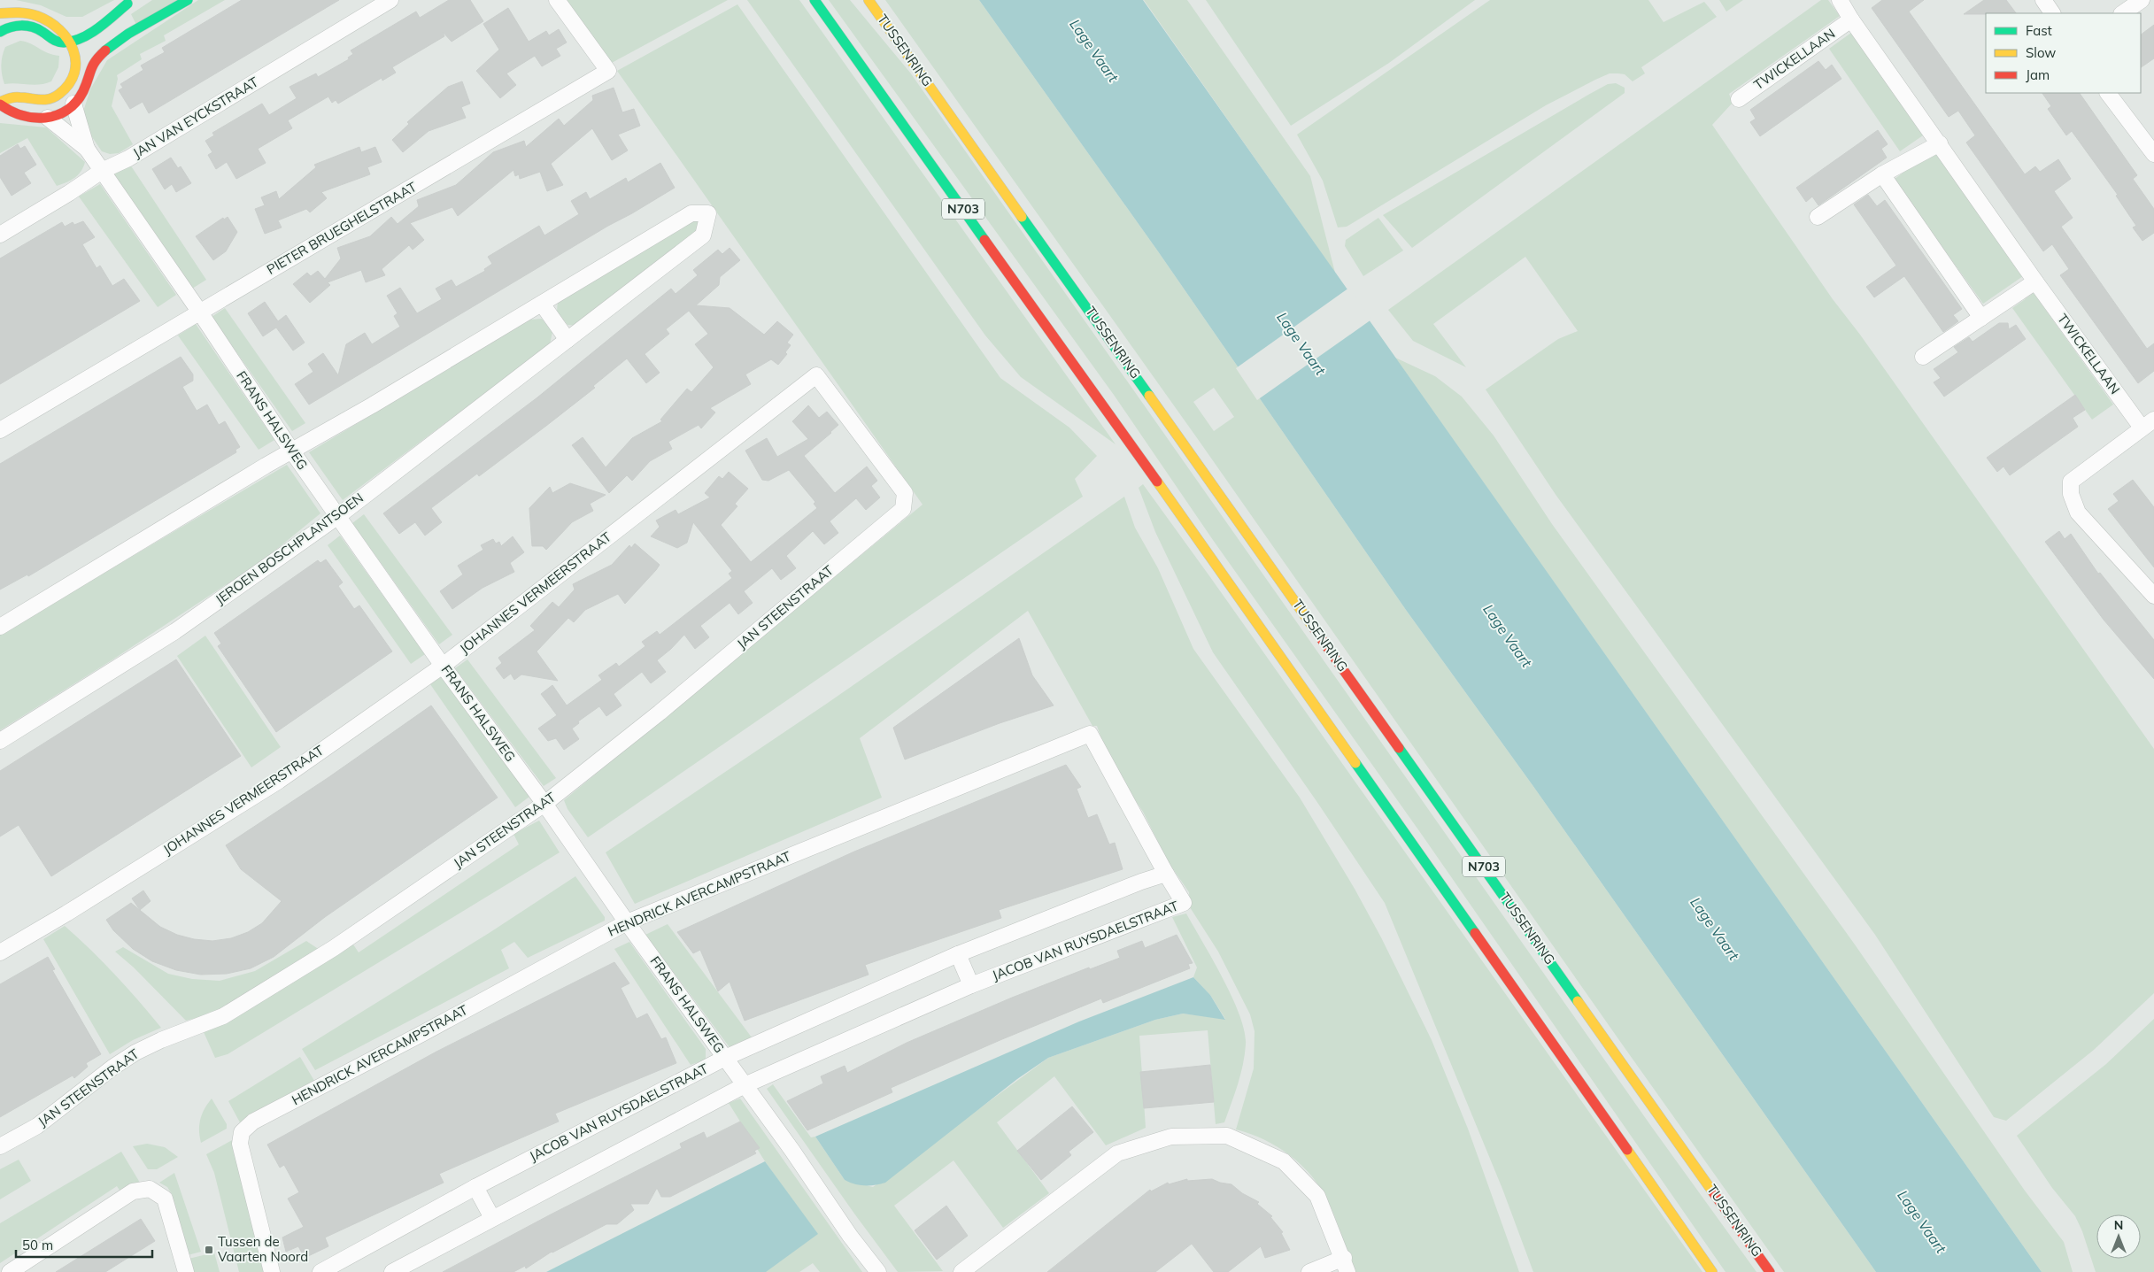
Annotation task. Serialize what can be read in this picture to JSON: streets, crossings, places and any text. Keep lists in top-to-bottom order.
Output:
{
  "streets": {
    "main road": ["TUSSENRING", "N703"],
    "street": [
      "TWICKELLAAN",
      "JAN VAN EYCKSTRAAT",
      "PIETER BRUEGHELSTRAAT",
      "FRANS HALSWEG",
      "JEROEN BOSCHPLANTSOEN",
      "JOHANNES VERMEERSTRAAT",
      "JAN STEENSTRAAT",
      "HENDRICK AVERCAMPSTRAAT",
      "JACOB VAN RUYSDAELSTRAAT"
    ]
  },
  "crossings": [
    ["JAN VAN EYCKSTRAAT", "FRANS HALSWEG"],
    ["PIETER BRUEGHELSTRAAT", "FRANS HALSWEG"],
    ["FRANS HALSWEG", "JEROEN BOSCHPLANTSOEN"],
    ["FRANS HALSWEG", "JOHANNES VERMEERSTRAAT"],
    ["FRANS HALSWEG", "JAN STEENSTRAAT"],
    ["FRANS HALSWEG", "HENDRICK AVERCAMPSTRAAT"],
    ["FRANS HALSWEG", "JACOB VAN RUYSDAELSTRAAT"],
    ["JOHANNES VERMEERSTRAAT", "JAN STEENSTRAAT"],
    ["HENDRICK AVERCAMPSTRAAT", "JACOB VAN RUYSDAELSTRAAT"]
  ],
  "water": ["Lage Vaart"],
  "places": {
    "transit": ["Tussen de Vaarten Noord"]
  },
  "legend": ["Fast", "Slow", "Jam"],
  "scale_bar": "50 m",
  "north": "top"
}
